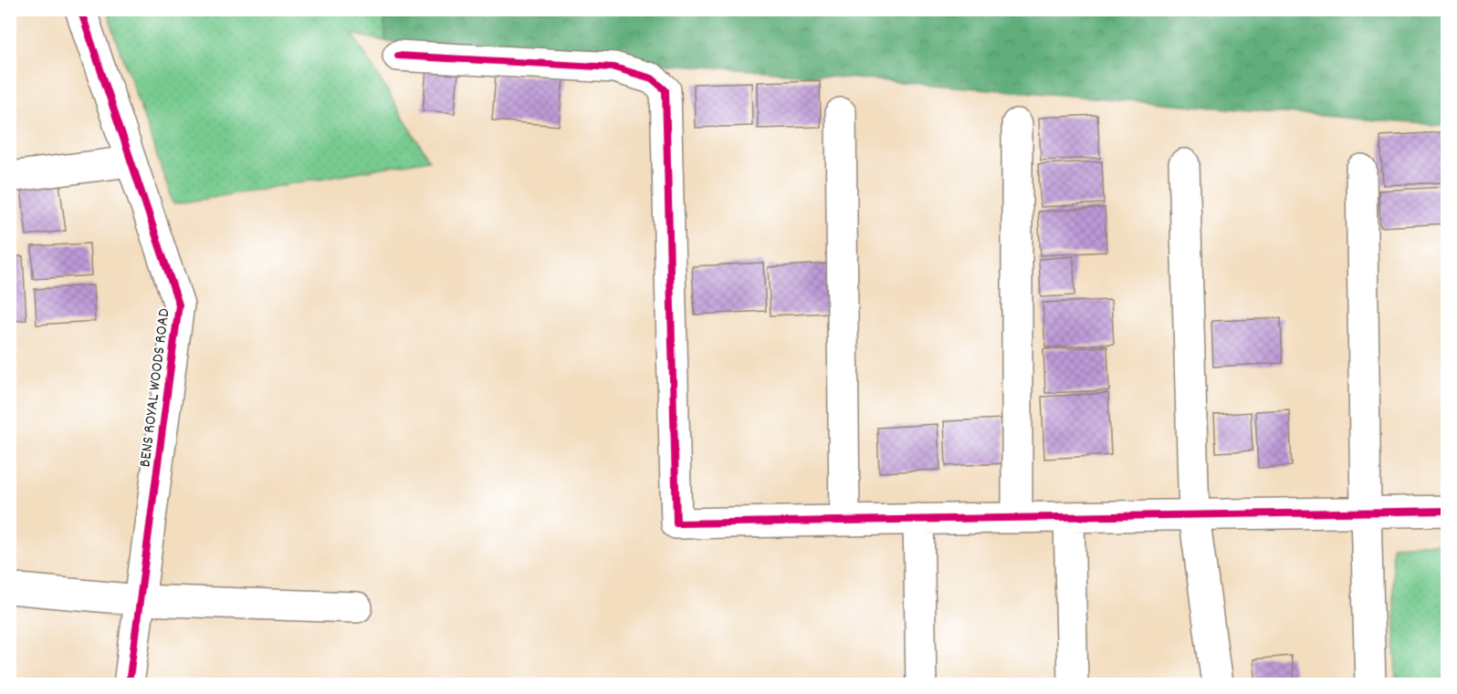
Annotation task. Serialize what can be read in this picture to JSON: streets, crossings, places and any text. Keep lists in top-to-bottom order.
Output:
{
  "streets": {
    "street": ["BENS ROYAL WOODS ROAD"]
  }
}
